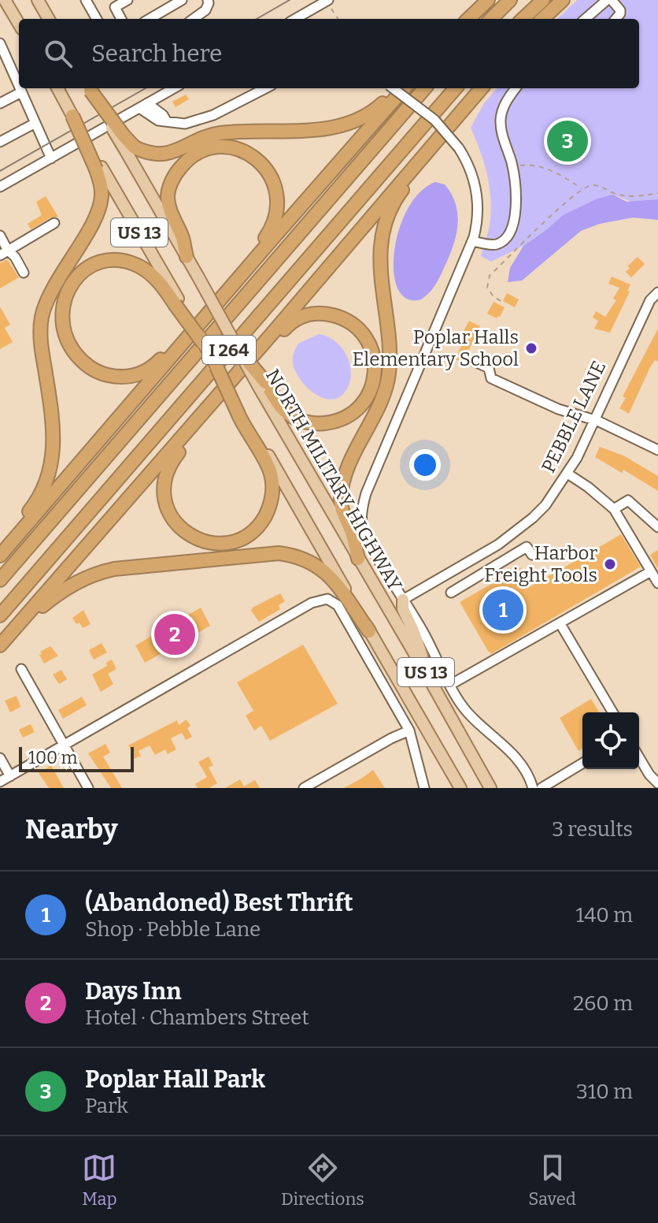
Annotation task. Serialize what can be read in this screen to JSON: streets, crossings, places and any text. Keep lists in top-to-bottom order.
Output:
{
  "streets": {
    "highway": ["I 264"],
    "main road": ["US 13", "NORTH MILITARY HIGHWAY"],
    "street": ["PEBBLE LANE"]
  },
  "places": ["Poplar Halls Elementary School", "Harbor Freight Tools"],
  "scale_bar": "100 m",
  "page": {
    "search": "Search here",
    "pins": ["3", "1", "2"],
    "scale": "100 m",
    "heading": ["Nearby", "3 results"],
    "list": [
      {
        "mark": "1",
        "name": "(Abandoned) Best Thrift",
        "note": "Shop · Pebble Lane",
        "value": "140 m"
      },
      {
        "mark": "2",
        "name": "Days Inn",
        "note": "Hotel · Chambers Street",
        "value": "260 m"
      },
      {
        "mark": "3",
        "name": "Poplar Hall Park",
        "note": "Park",
        "value": "310 m"
      }
    ],
    "nav": ["Map", "Directions", "Saved"]
  }
}
